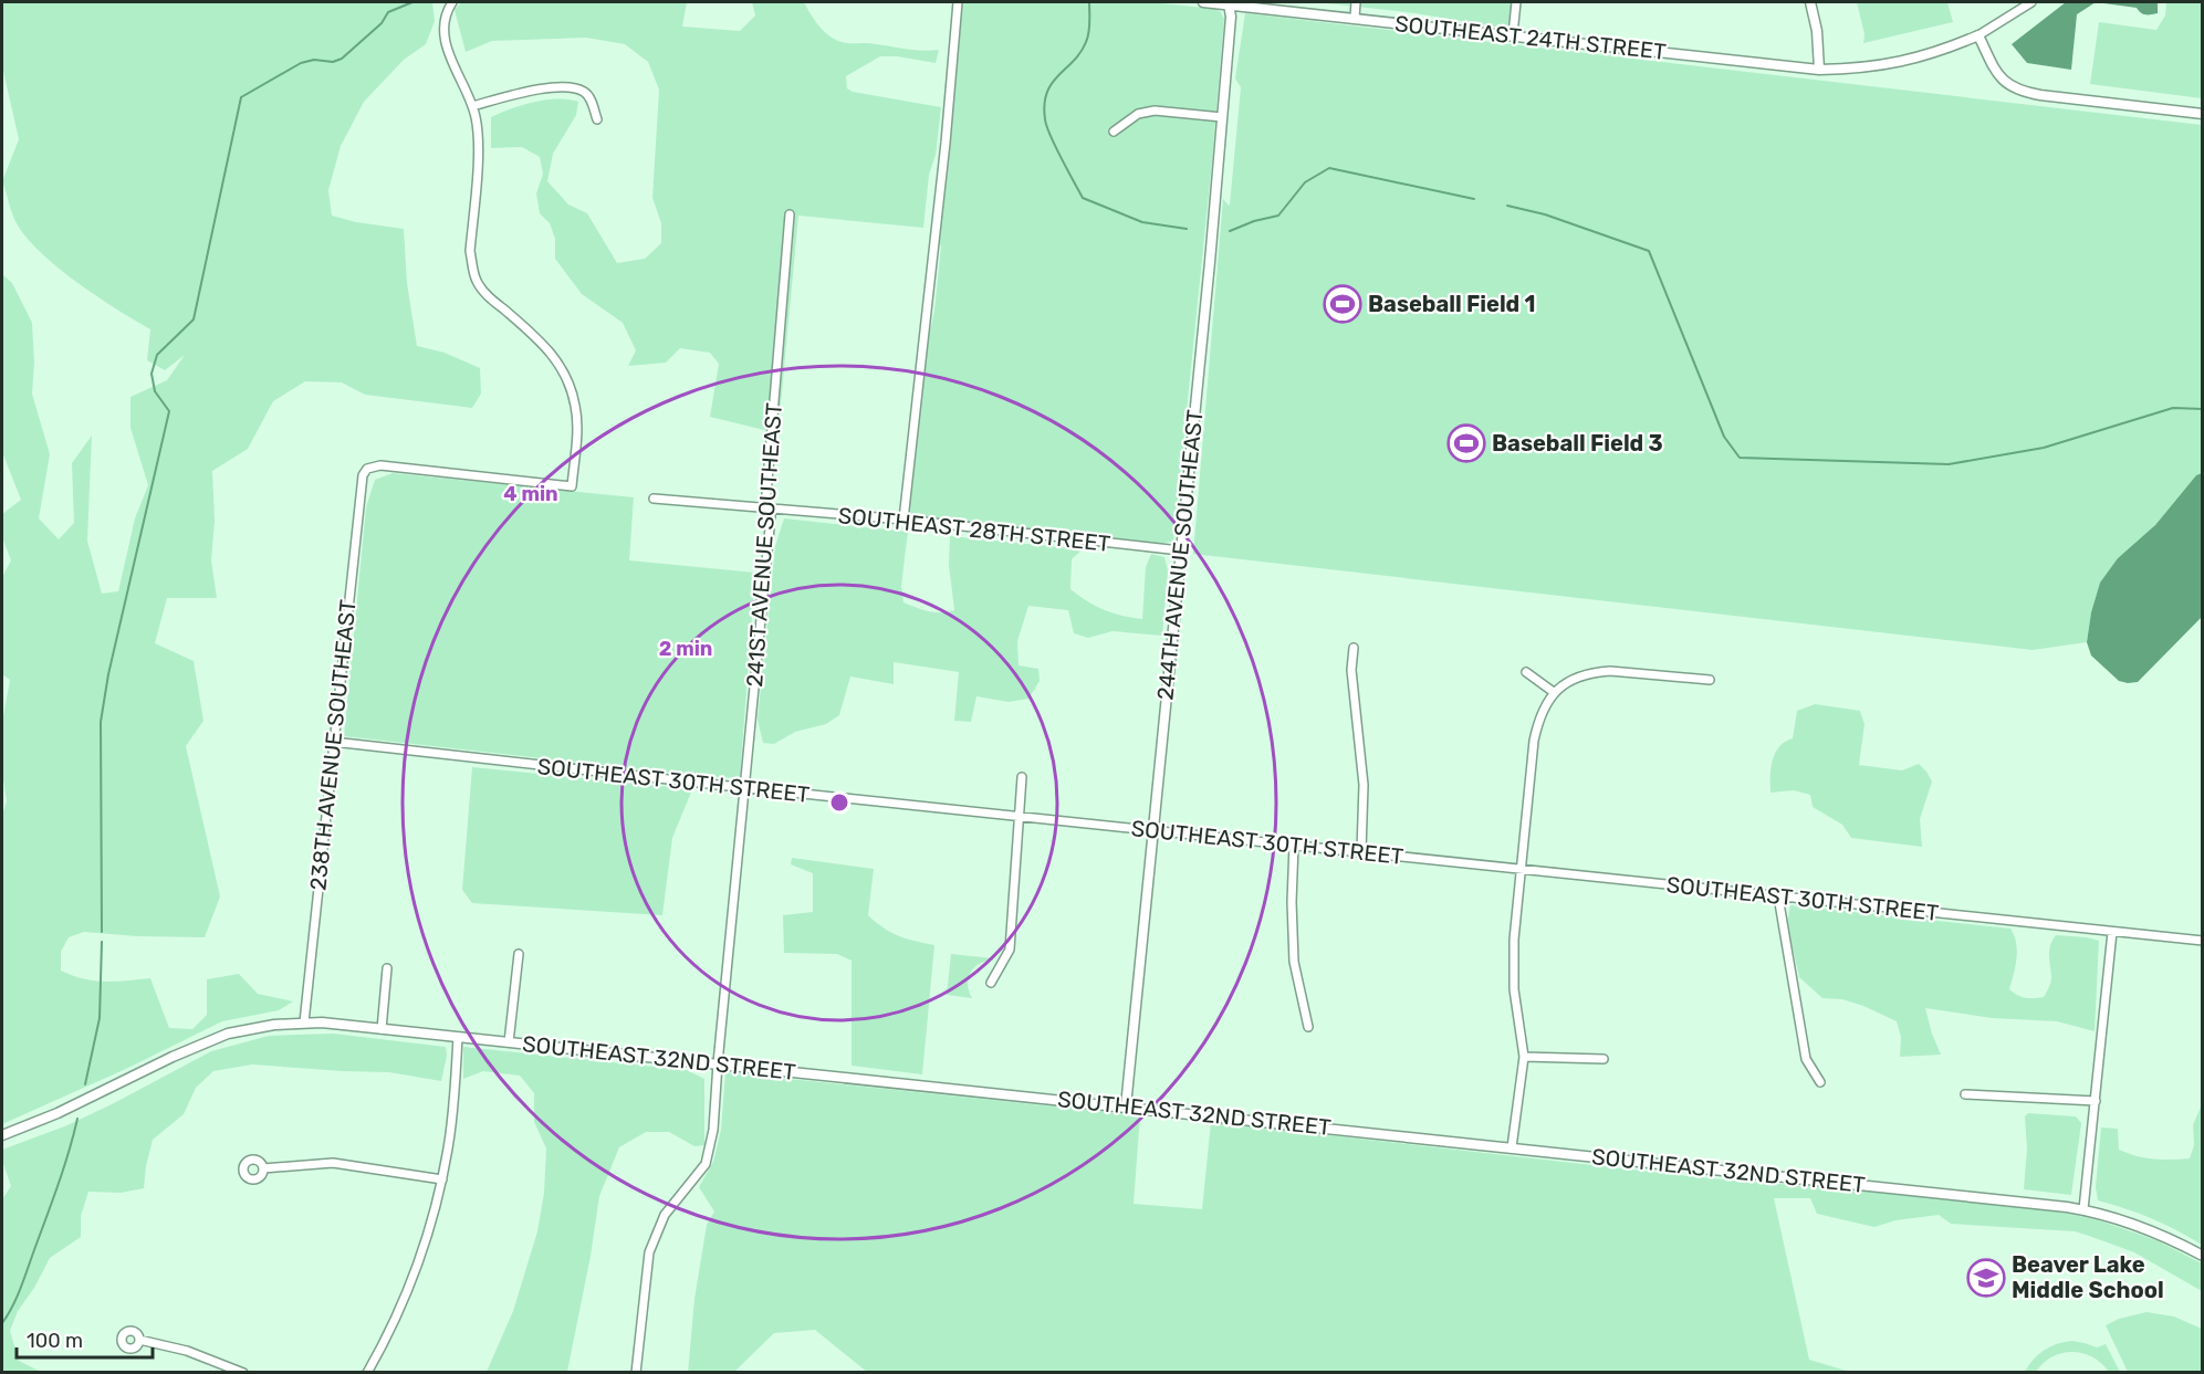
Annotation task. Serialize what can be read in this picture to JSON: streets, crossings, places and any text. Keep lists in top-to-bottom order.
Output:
{
  "streets": {
    "street": [
      "SOUTHEAST 24TH STREET",
      "SOUTHEAST 28TH STREET",
      "241ST AVENUE SOUTHEAST",
      "244TH AVENUE SOUTHEAST",
      "238TH AVENUE SOUTHEAST",
      "SOUTHEAST 30TH STREET",
      "SOUTHEAST 32ND STREET"
    ]
  },
  "crossings": [
    ["SOUTHEAST 24TH STREET", "244TH AVENUE SOUTHEAST"],
    ["SOUTHEAST 28TH STREET", "241ST AVENUE SOUTHEAST"],
    ["SOUTHEAST 28TH STREET", "244TH AVENUE SOUTHEAST"],
    ["241ST AVENUE SOUTHEAST", "SOUTHEAST 30TH STREET"],
    ["241ST AVENUE SOUTHEAST", "SOUTHEAST 32ND STREET"],
    ["244TH AVENUE SOUTHEAST", "SOUTHEAST 30TH STREET"],
    ["244TH AVENUE SOUTHEAST", "SOUTHEAST 32ND STREET"],
    ["238TH AVENUE SOUTHEAST", "SOUTHEAST 30TH STREET"],
    ["238TH AVENUE SOUTHEAST", "SOUTHEAST 32ND STREET"]
  ],
  "places": {
    "sports": ["Baseball Field 1", "Baseball Field 3"],
    "school or university": ["Beaver Lake Middle School"]
  },
  "scale_bar": "100 m",
  "rings": ["4 min", "2 min"]
}
